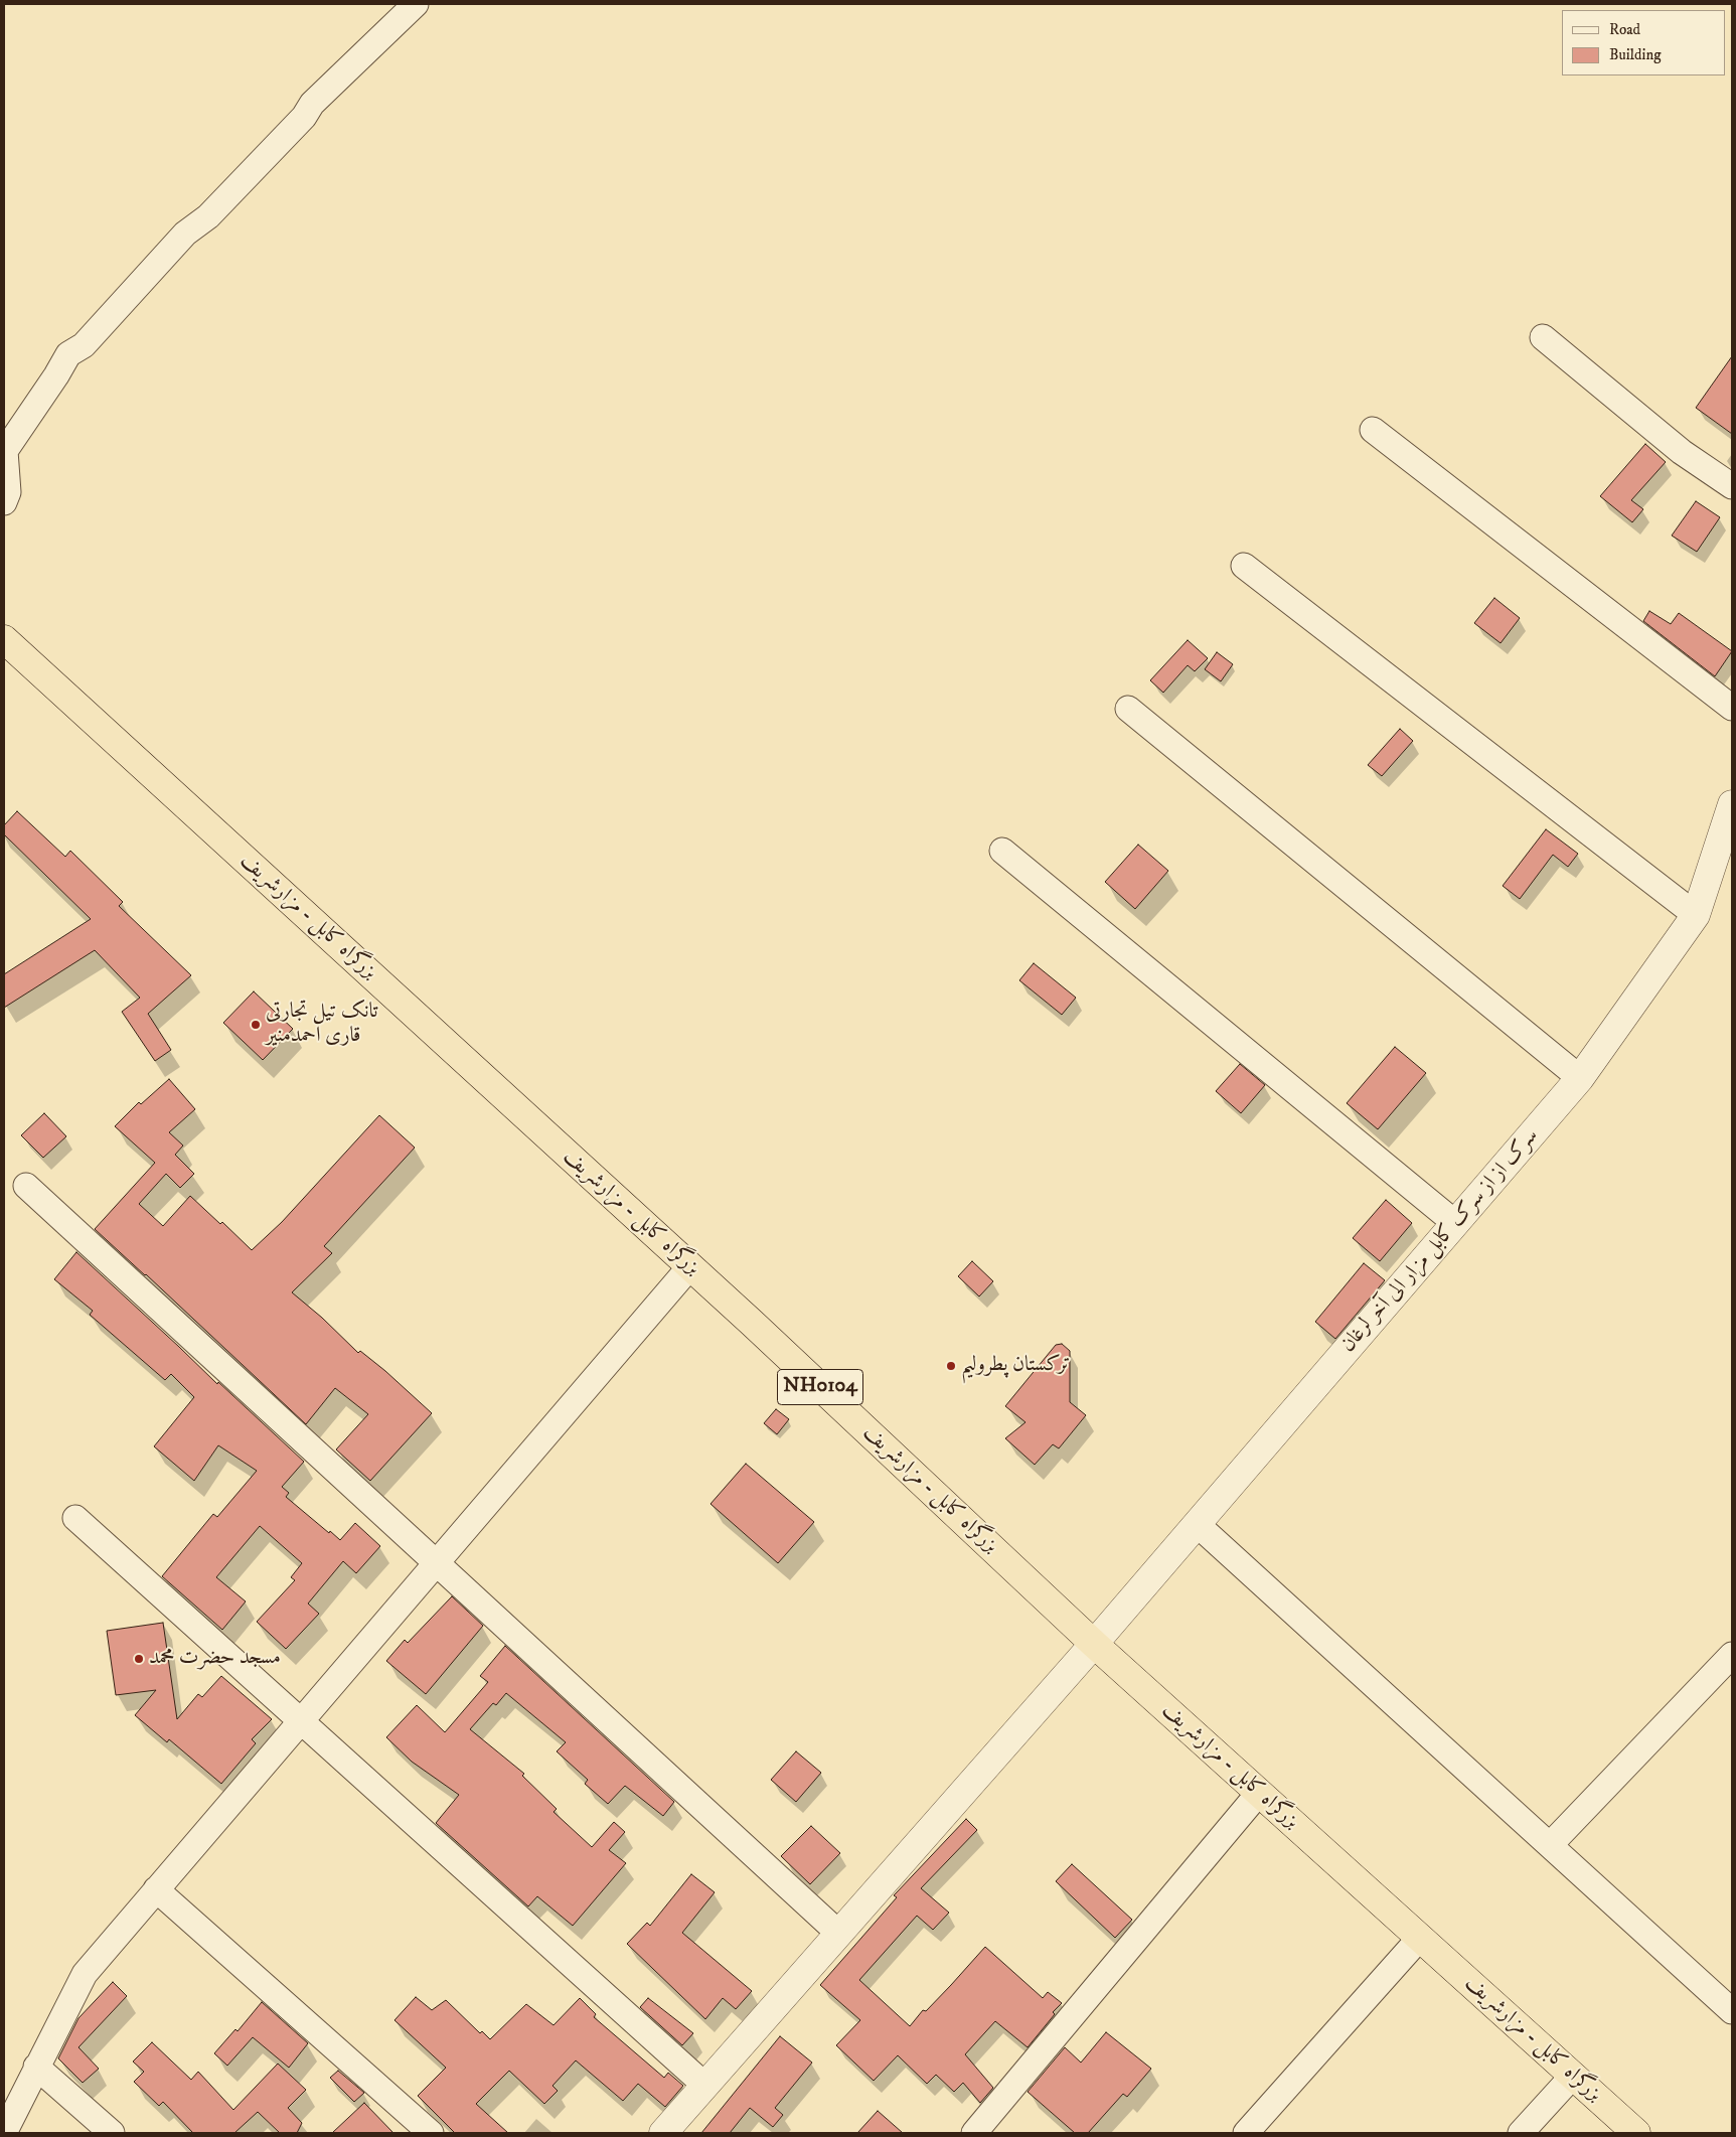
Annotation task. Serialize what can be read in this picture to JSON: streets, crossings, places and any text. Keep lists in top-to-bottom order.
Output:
{
  "streets": {
    "highway": ["بزرگراه کابل - مزارشریف", "NH0104"],
    "street": ["سرک از از سرک کابل مزار الی آخر لرغان"]
  },
  "crossings": [
    ["بزرگراه کابل - مزارشریف", "سرک از از سرک کابل مزار الی آخر لرغان"]
  ],
  "places": ["تانک تیل تجارتی قاری احمدمنیر", "ترکستان پطرولیم", "مسجد حضرت محمد"],
  "legend": ["Road", "Building"]
}
